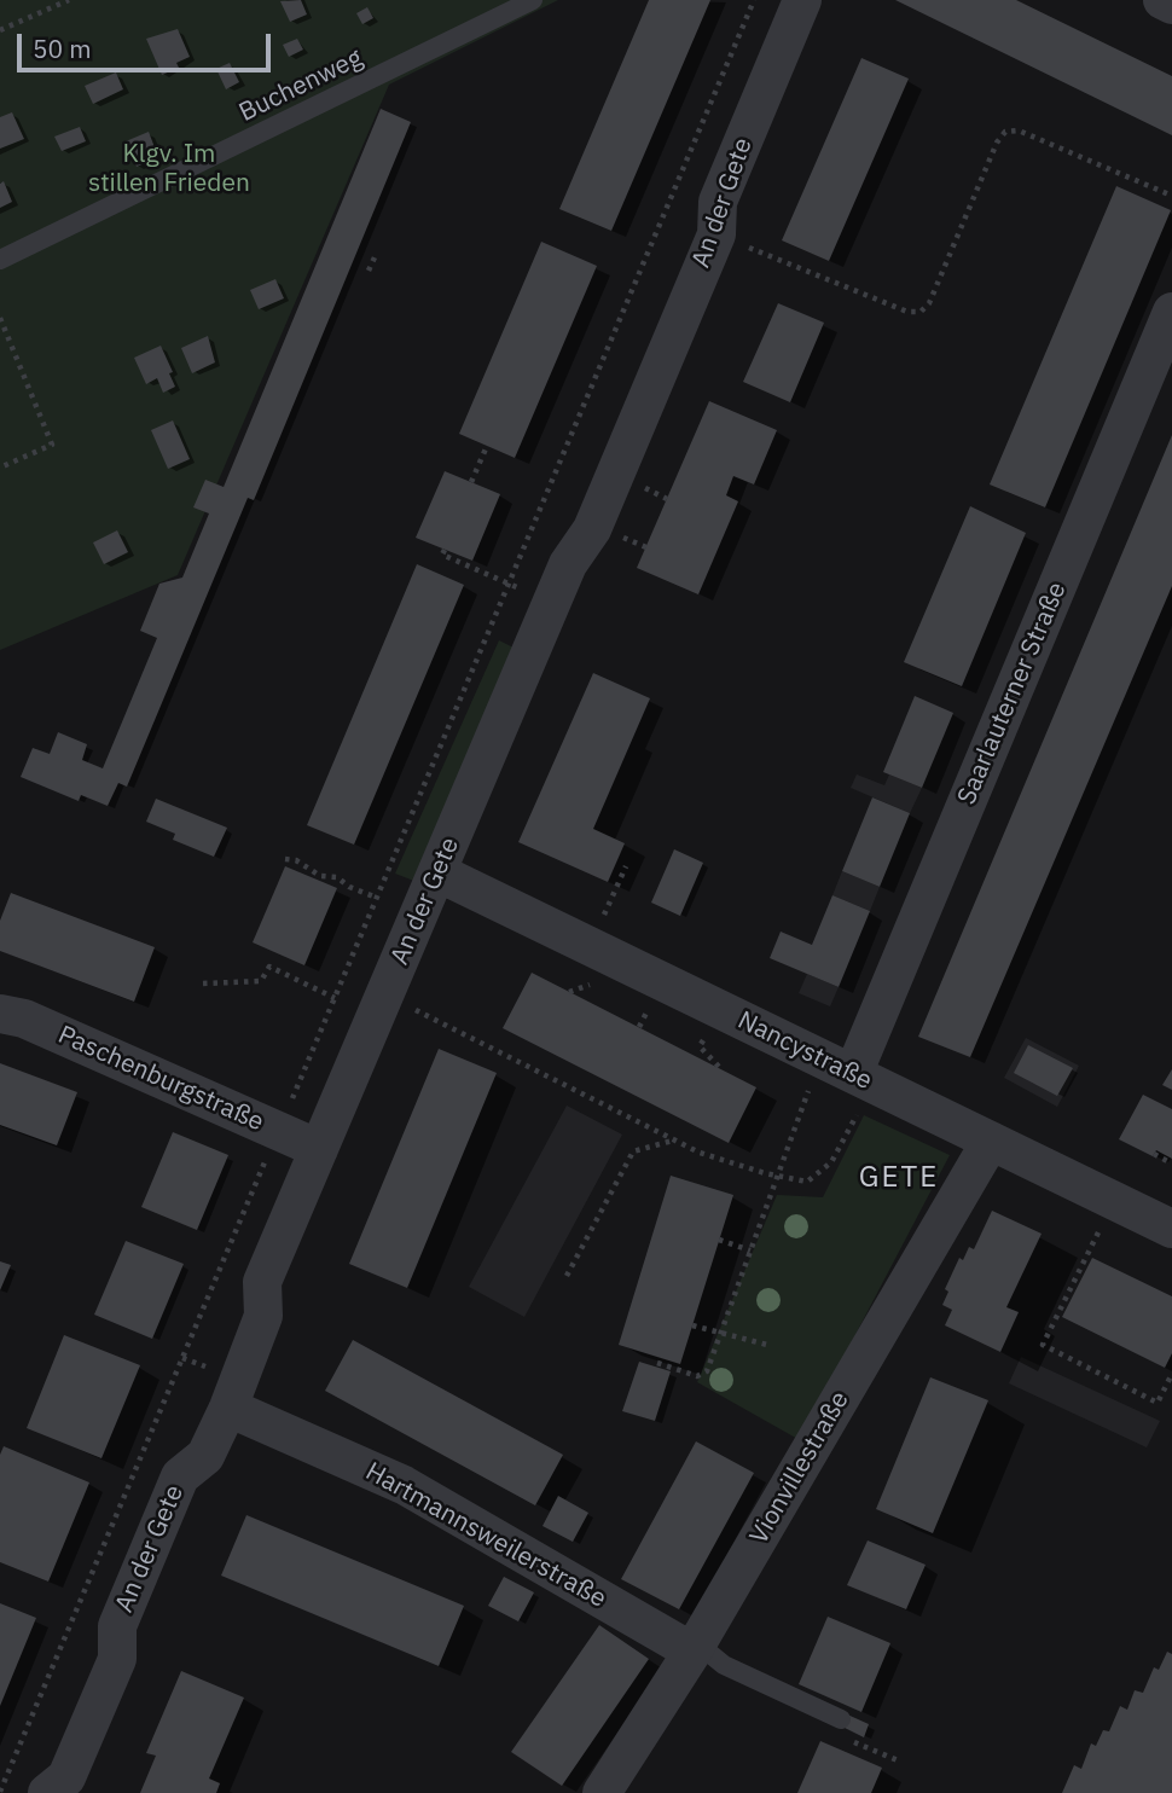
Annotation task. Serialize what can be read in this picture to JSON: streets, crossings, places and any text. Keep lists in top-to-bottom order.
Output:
{
  "streets": {
    "street": [
      "An der Gete",
      "Saarlauterner Straße",
      "Nancystraße",
      "Paschenburgstraße",
      "Vionvillestraße",
      "Hartmannsweilerstraße"
    ],
    "lane": ["Buchenweg"]
  },
  "crossings": [
    ["An der Gete", "Nancystraße"],
    ["An der Gete", "Paschenburgstraße"],
    ["An der Gete", "Hartmannsweilerstraße"],
    ["Saarlauterner Straße", "Nancystraße"],
    ["Nancystraße", "Vionvillestraße"],
    ["Vionvillestraße", "Hartmannsweilerstraße"]
  ],
  "districts": ["GETE"],
  "parks": ["Klgv. Im stillen Frieden"],
  "scale_bar": "50 m"
}
